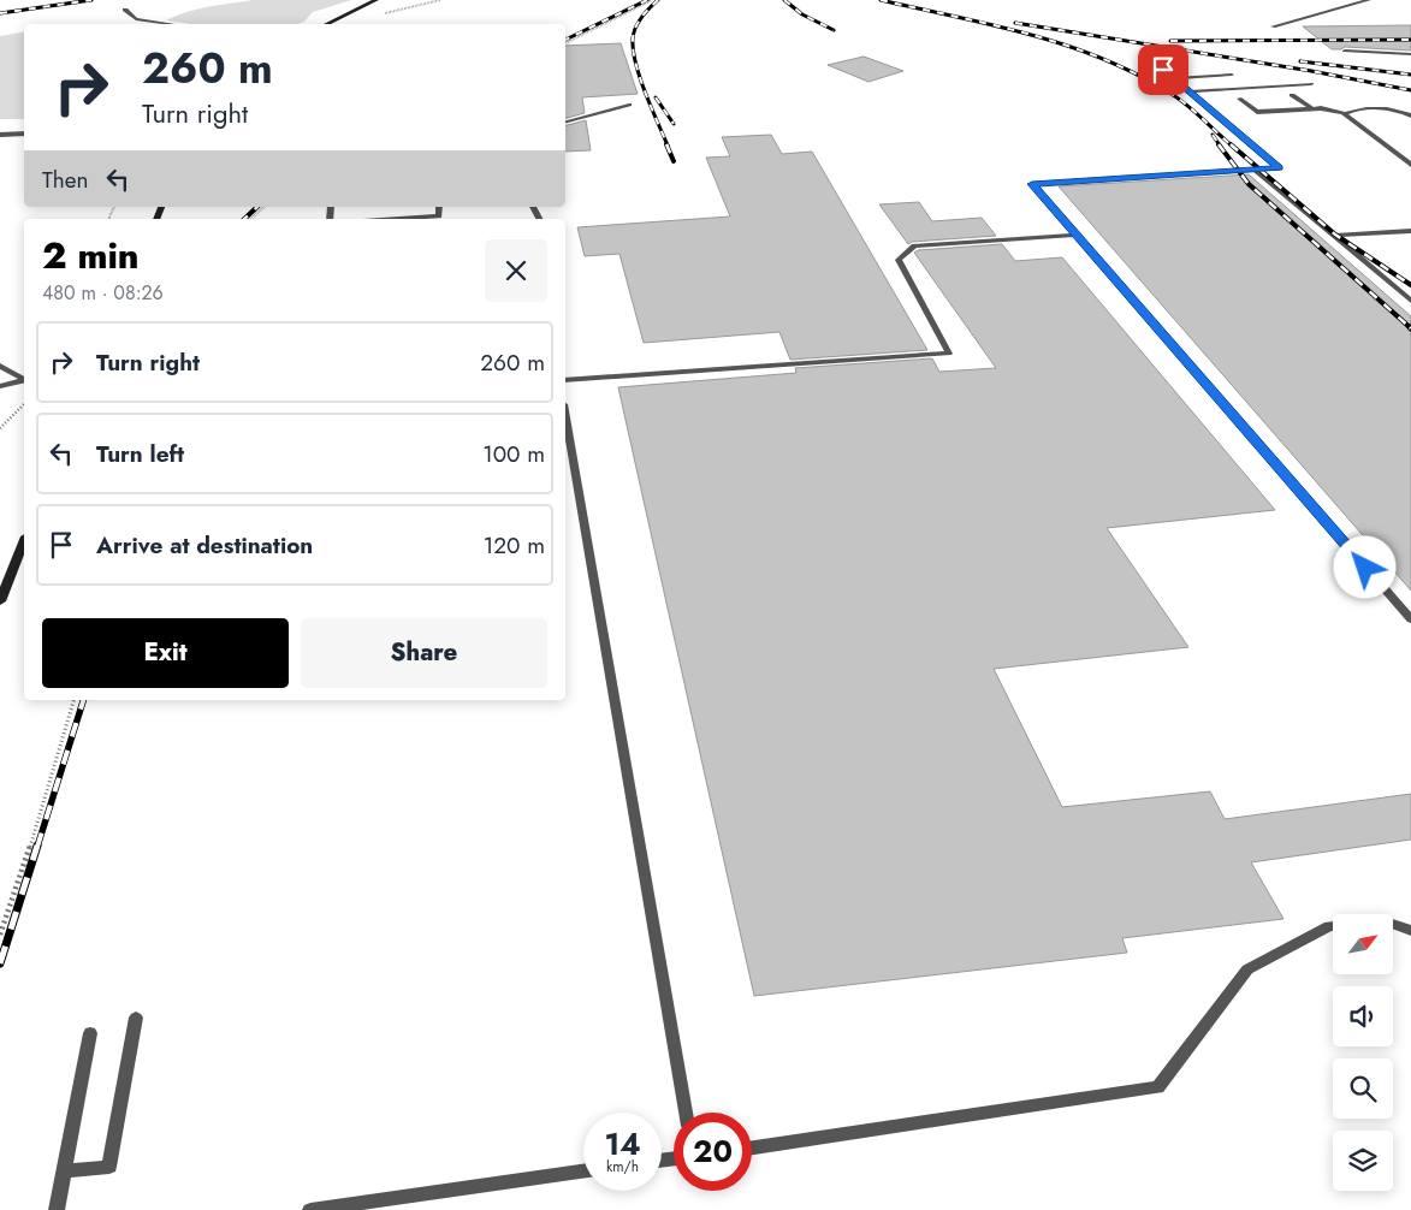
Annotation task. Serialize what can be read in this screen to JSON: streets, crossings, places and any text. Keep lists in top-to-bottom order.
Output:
{
  "north": "top right",
  "page": {
    "turn": ["260 m", "Turn right"],
    "then": "Then",
    "heading": ["2 min", "480 m · 08:26"],
    "list": [
      {
        "name": "Turn right",
        "value": "260 m"
      },
      {
        "name": "Turn left",
        "value": "100 m"
      },
      {
        "name": "Arrive at destination",
        "value": "120 m"
      }
    ],
    "buttons": ["Exit", "Share"],
    "speed": "14 km/h",
    "limit": "20"
  }
}
